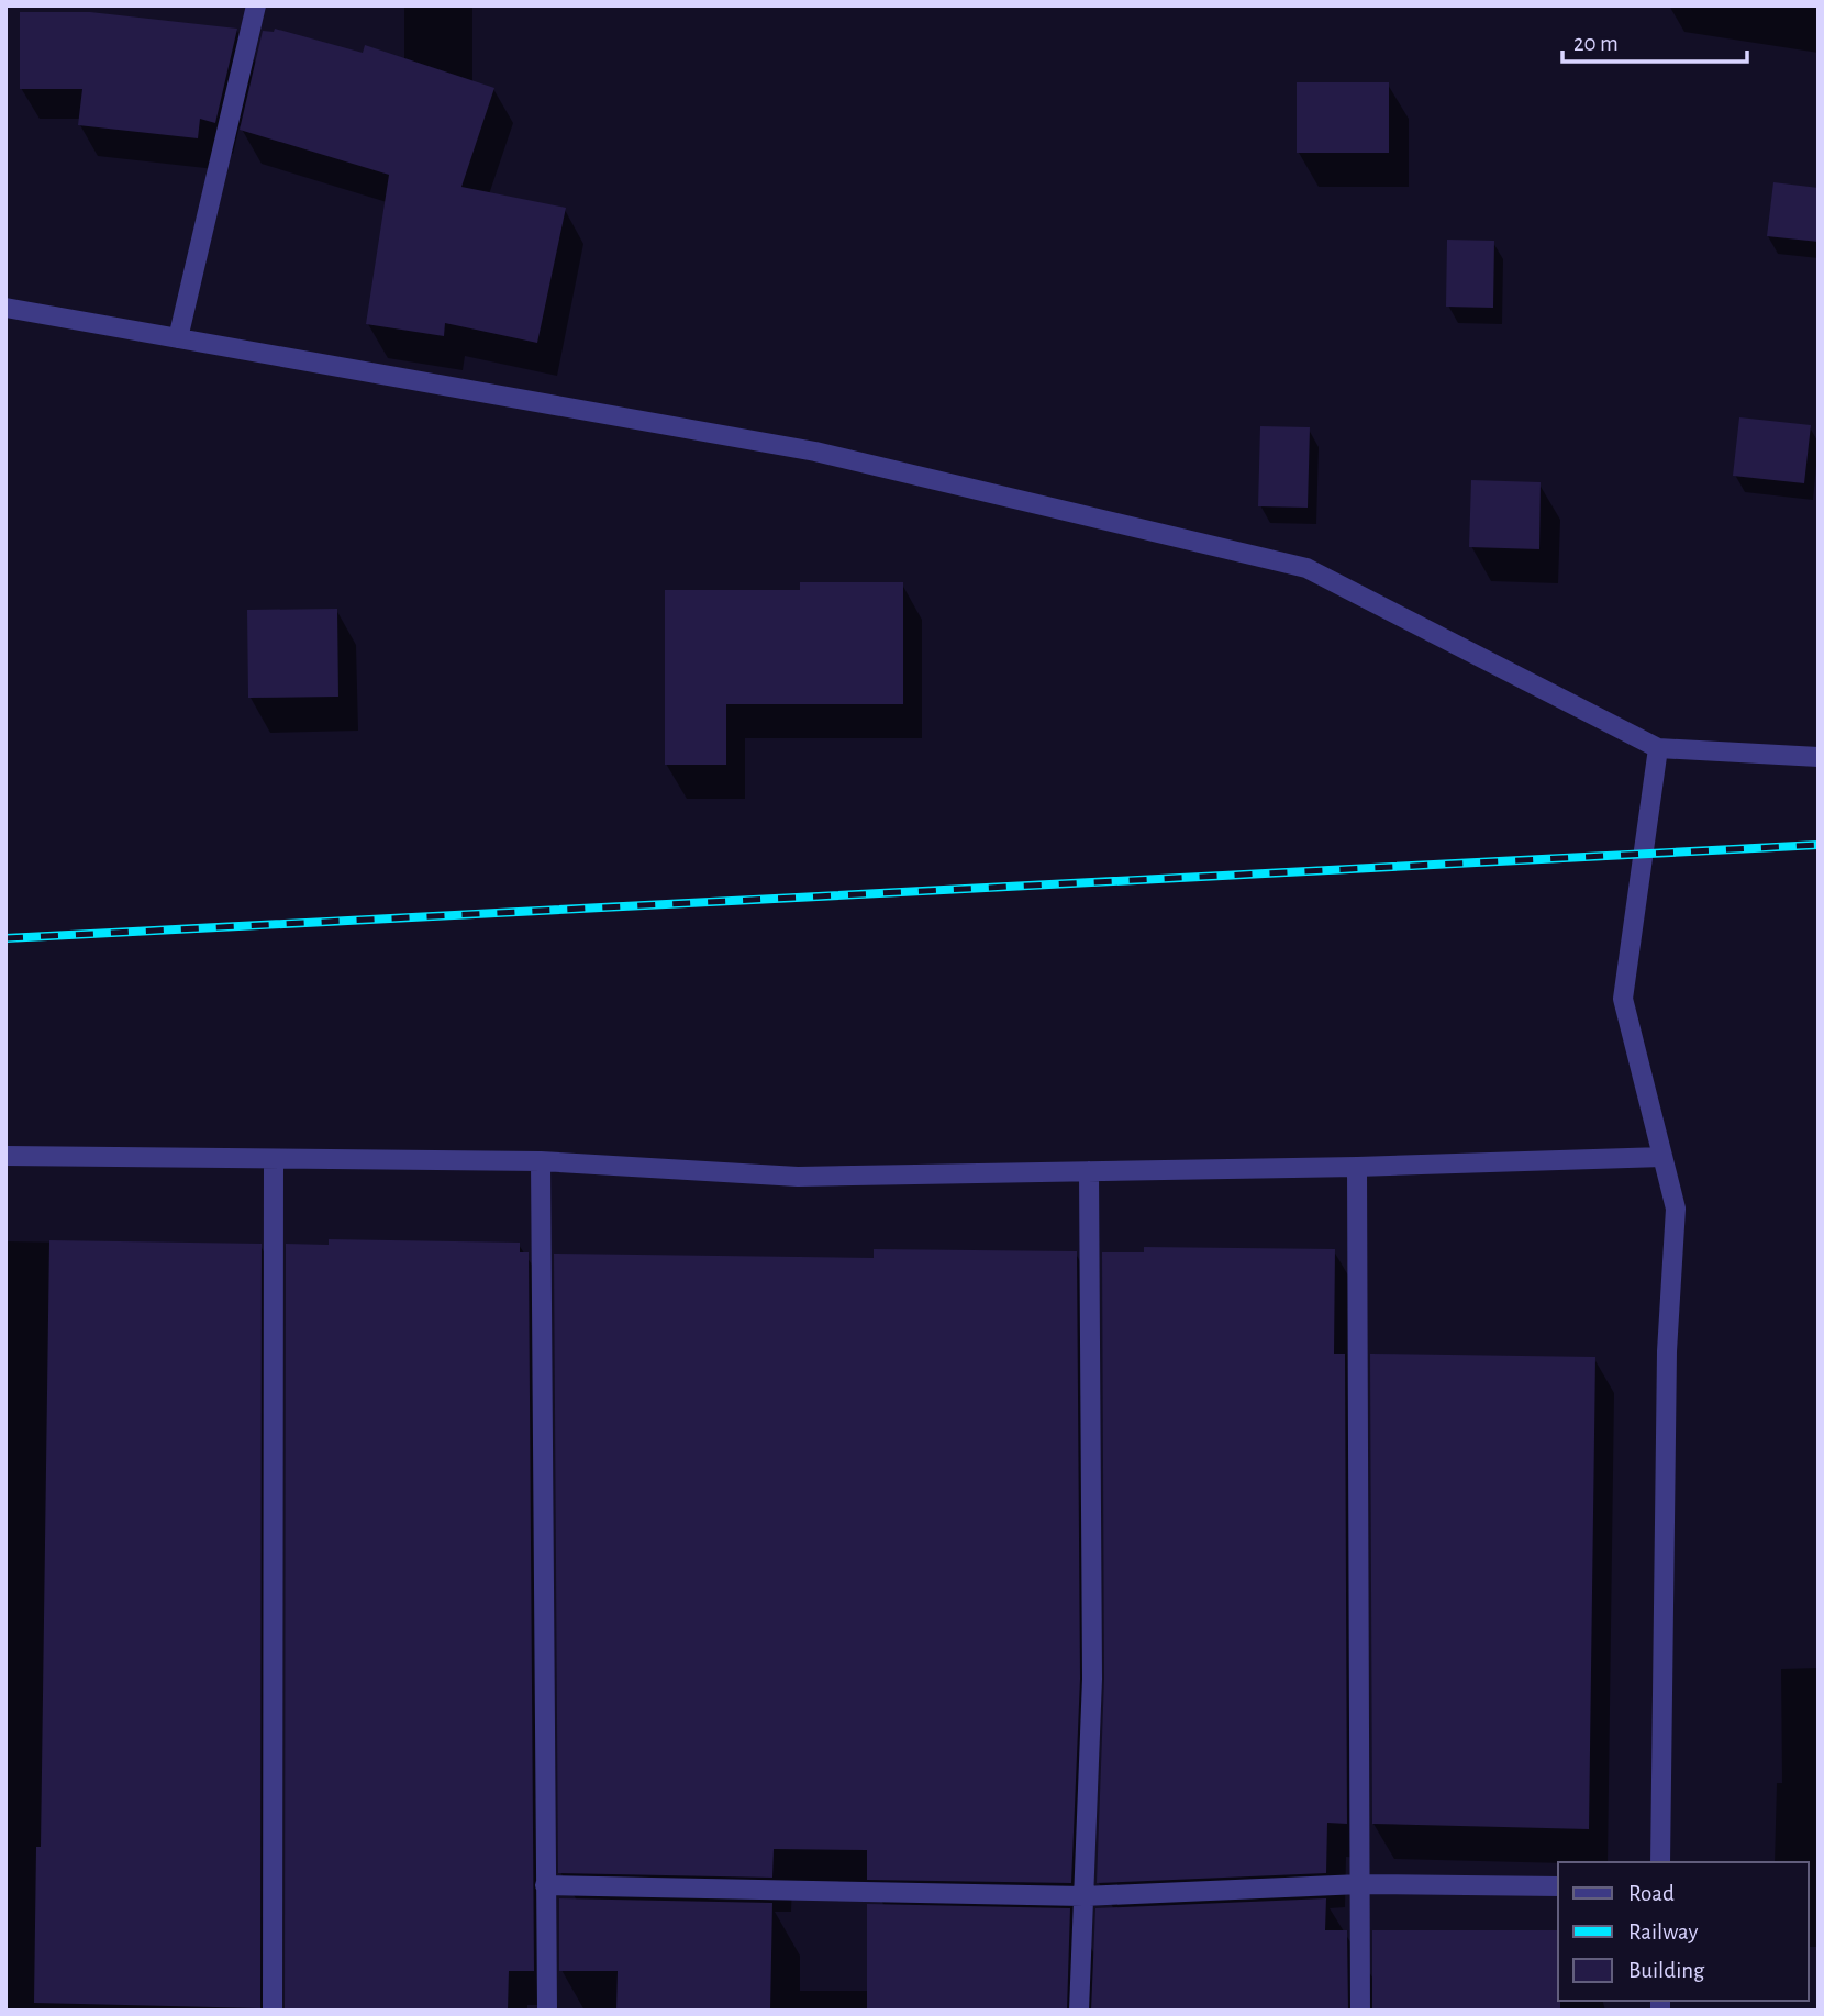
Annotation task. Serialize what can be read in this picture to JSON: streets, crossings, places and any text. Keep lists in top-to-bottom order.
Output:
{
  "legend": ["Road", "Railway", "Building"],
  "scale_bar": "20 m"
}
